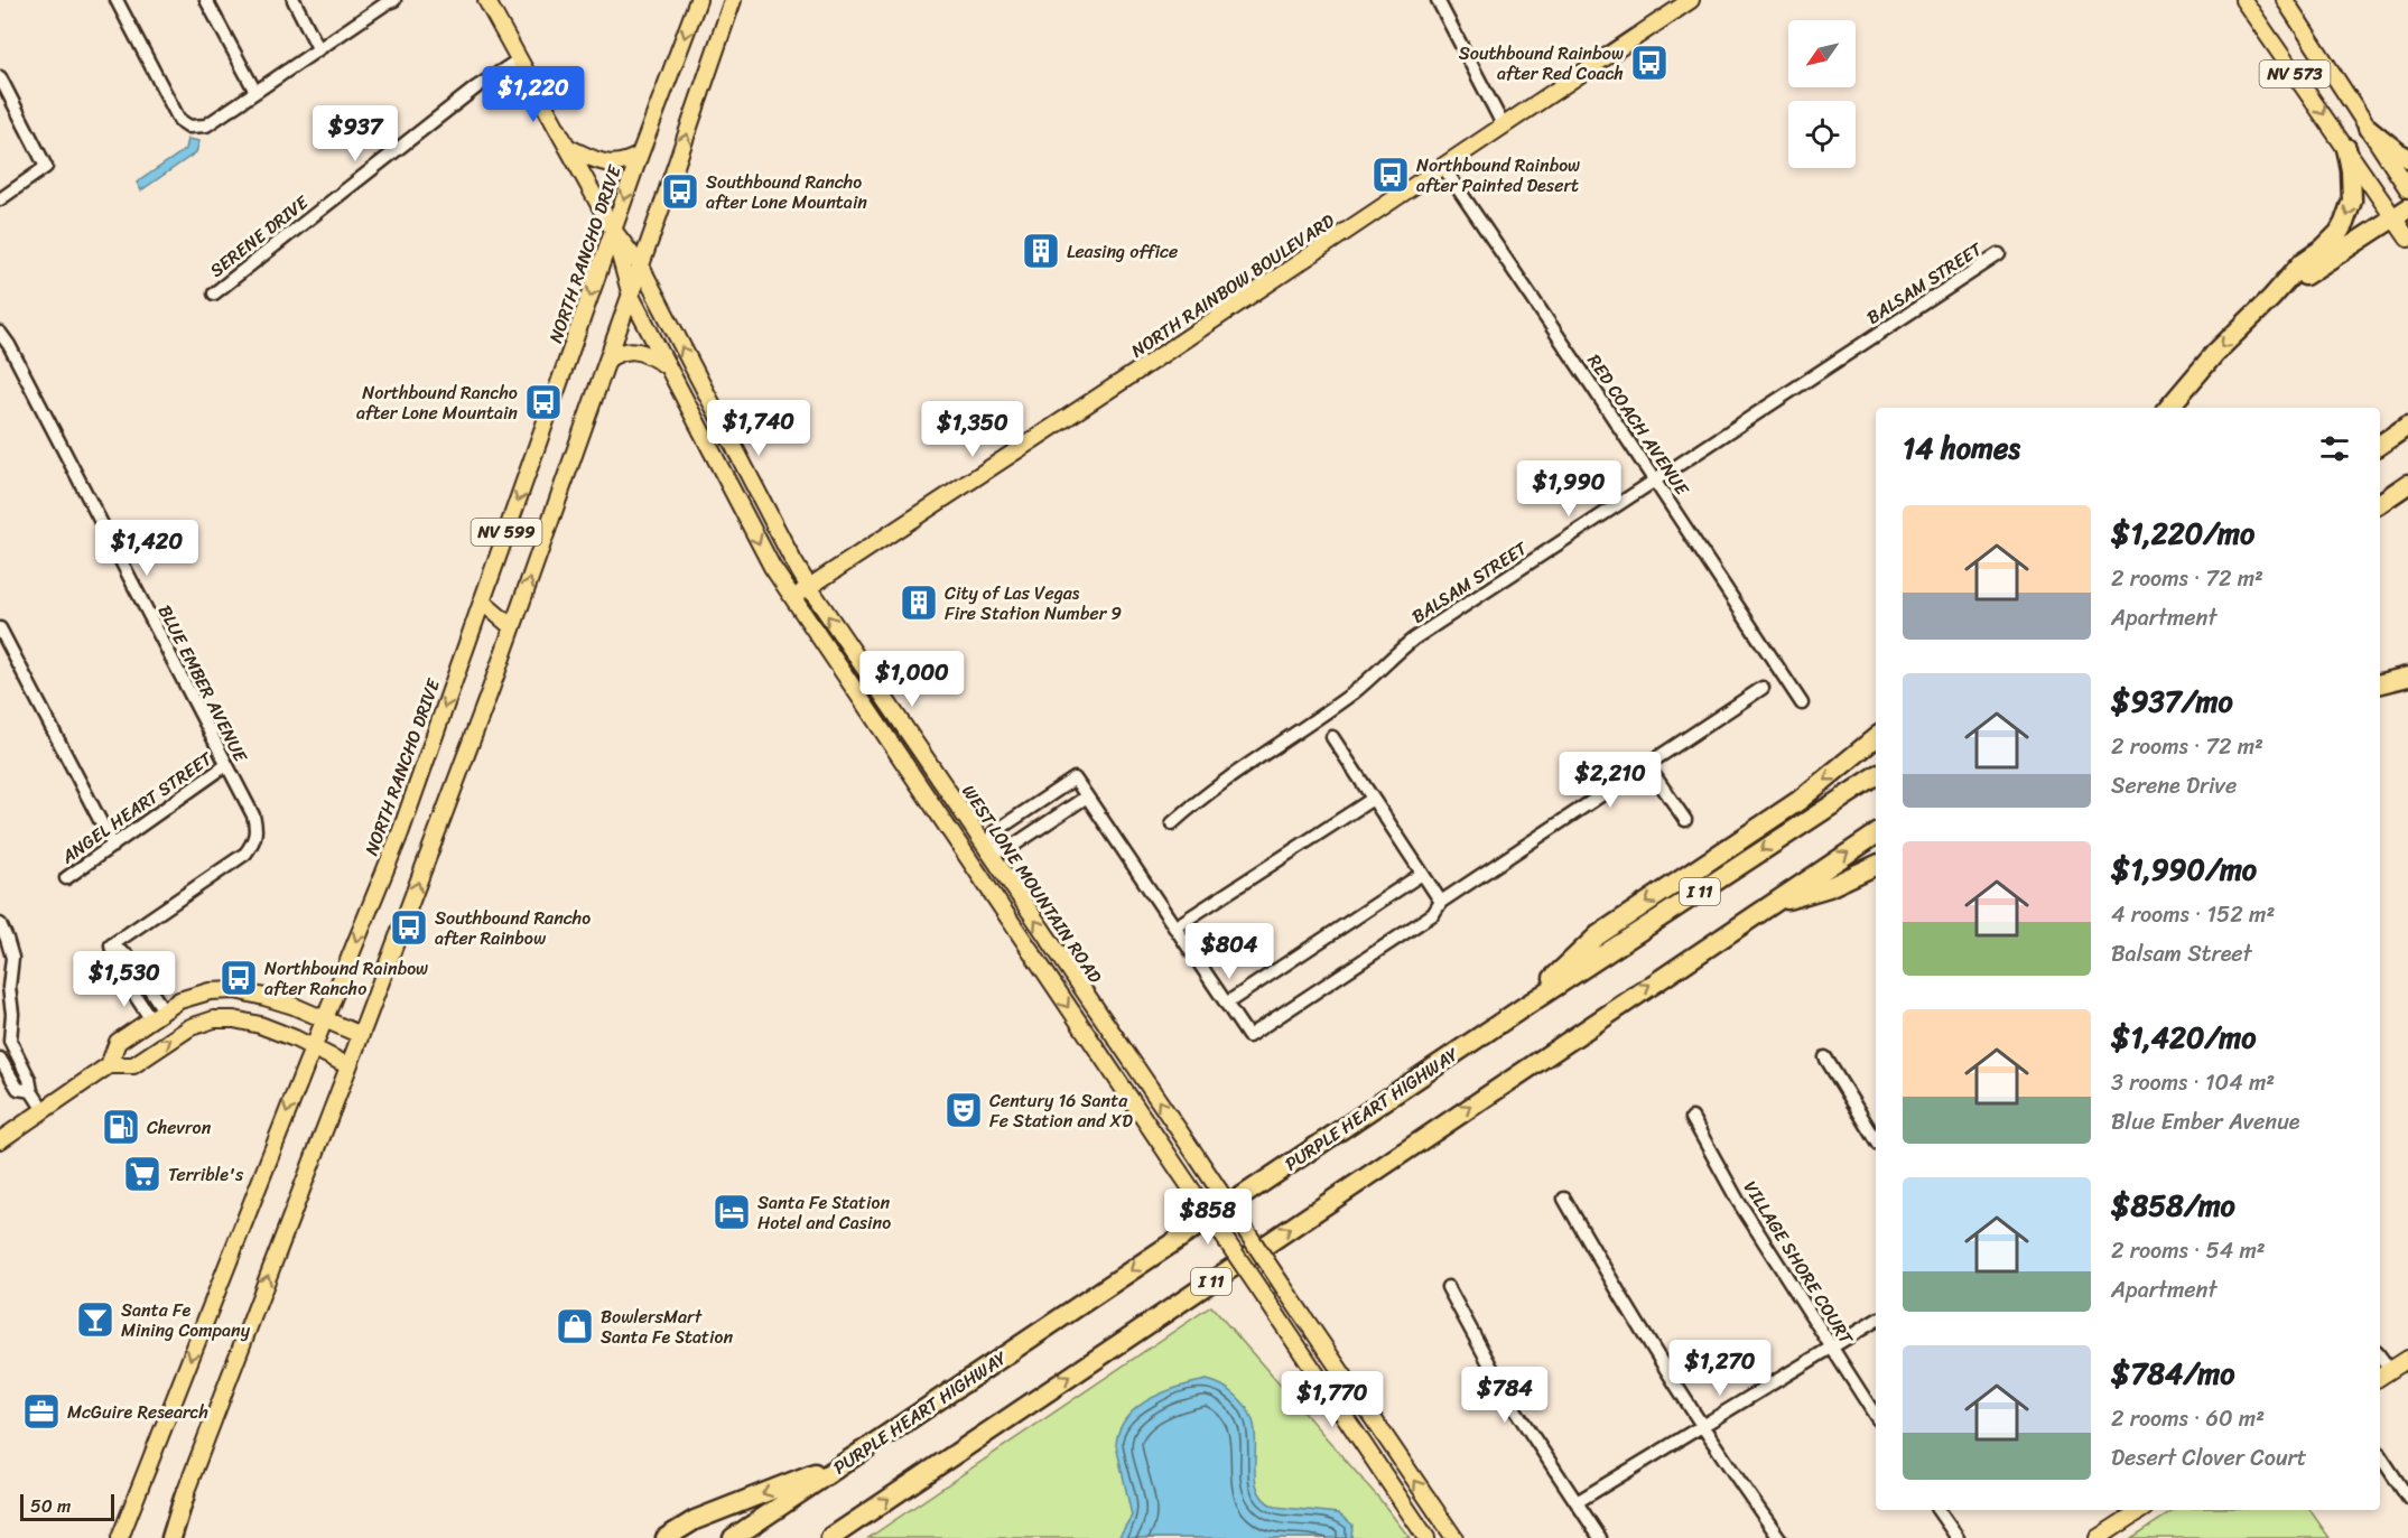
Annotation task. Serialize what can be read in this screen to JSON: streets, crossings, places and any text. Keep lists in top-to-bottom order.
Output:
{
  "streets": {
    "highway": ["I 11", "PURPLE HEART HIGHWAY"],
    "main road": [
      "NV 573",
      "NORTH RANCHO DRIVE",
      "NORTH RAINBOW BOULEVARD",
      "NV 599",
      "WEST LONE MOUNTAIN ROAD"
    ],
    "street": [
      "SERENE DRIVE",
      "BALSAM STREET",
      "RED COACH AVENUE",
      "BLUE EMBER AVENUE",
      "ANGEL HEART STREET",
      "VILLAGE SHORE COURT"
    ]
  },
  "crossings": [
    ["SERENE DRIVE", "WEST LONE MOUNTAIN ROAD"],
    ["NORTH RANCHO DRIVE", "WEST LONE MOUNTAIN ROAD"],
    ["BALSAM STREET", "RED COACH AVENUE"],
    ["NORTH RAINBOW BOULEVARD", "RED COACH AVENUE"],
    ["NORTH RAINBOW BOULEVARD", "WEST LONE MOUNTAIN ROAD"],
    ["NV 599", "WEST LONE MOUNTAIN ROAD"],
    ["BLUE EMBER AVENUE", "ANGEL HEART STREET"]
  ],
  "places": {
    "bus stop": [
      "Southbound Rainbow after Red Coach",
      "Northbound Rainbow after Painted Desert",
      "Southbound Rancho after Lone Mountain",
      "Northbound Rancho after Lone Mountain",
      "Southbound Rancho after Rainbow",
      "Northbound Rainbow after Rancho"
    ],
    "building": ["Leasing office", "City of Las Vegas Fire Station Number 9"],
    "theatre": ["Century 16 Santa Fe Station and XD"],
    "fuel station": ["Chevron"],
    "supermarket": ["Terrible's"],
    "hotel": ["Santa Fe Station Hotel and Casino"],
    "bar": ["Santa Fe Mining Company"],
    "shop": ["BowlersMart Santa Fe Station"],
    "office": ["McGuire Research"]
  },
  "scale_bar": "50 m",
  "north": "bottom left",
  "page": {
    "price": [
      "$1,220",
      "$937",
      "$1,740",
      "$1,350",
      "$1,990",
      "$1,420",
      "$1,000",
      "$2,210",
      "$804",
      "$1,530",
      "$858",
      "$1,270",
      "$784",
      "$1,770"
    ],
    "heading": "14 homes",
    "list": [
      {
        "name": "$1,220/mo",
        "note": "2 rooms · 72 m² · Apartment"
      },
      {
        "name": "$937/mo",
        "note": "2 rooms · 72 m² · Serene Drive"
      },
      {
        "name": "$1,990/mo",
        "note": "4 rooms · 152 m² · Balsam Street"
      },
      {
        "name": "$1,420/mo",
        "note": "3 rooms · 104 m² · Blue Ember Avenue"
      },
      {
        "name": "$858/mo",
        "note": "2 rooms · 54 m² · Apartment"
      },
      {
        "name": "$784/mo",
        "note": "2 rooms · 60 m² · Desert Clover Court"
      }
    ],
    "scale": "50 m"
  }
}
